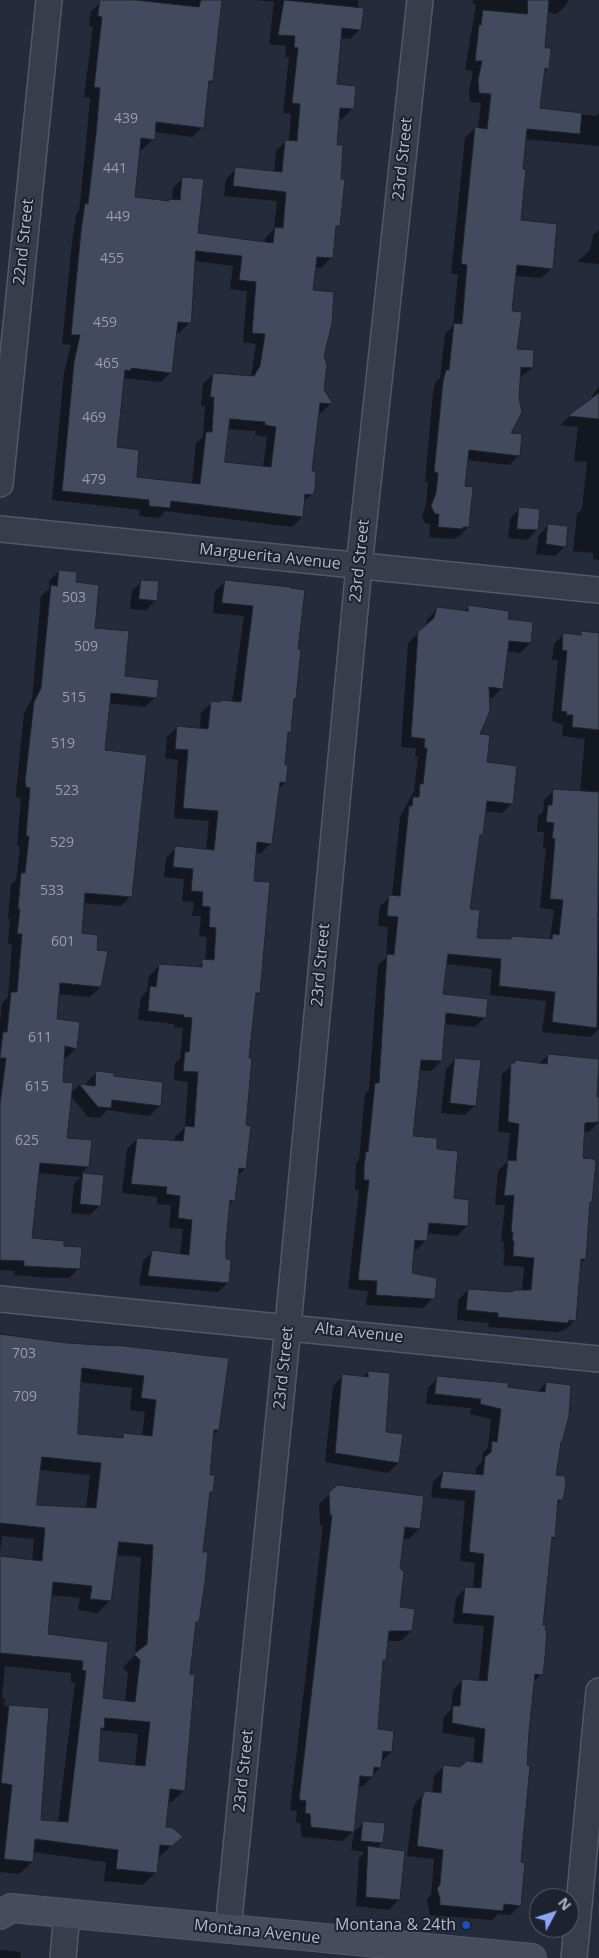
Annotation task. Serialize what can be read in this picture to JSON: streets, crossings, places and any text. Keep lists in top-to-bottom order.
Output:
{
  "streets": {
    "street": [
      "23rd Street",
      "22nd Street",
      "Marguerita Avenue",
      "Alta Avenue",
      "Montana Avenue"
    ]
  },
  "crossings": [
    ["23rd Street", "Marguerita Avenue"],
    ["23rd Street", "Alta Avenue"],
    ["23rd Street", "Montana Avenue"]
  ],
  "places": ["Montana & 24th"],
  "house_numbers": [
    "439",
    "441",
    "449",
    "455",
    "459",
    "465",
    "469",
    "479",
    "503",
    "509",
    "515",
    "519",
    "523",
    "529",
    "533",
    "601",
    "611",
    "615",
    "625",
    "703",
    "709"
  ],
  "north": "top right"
}
